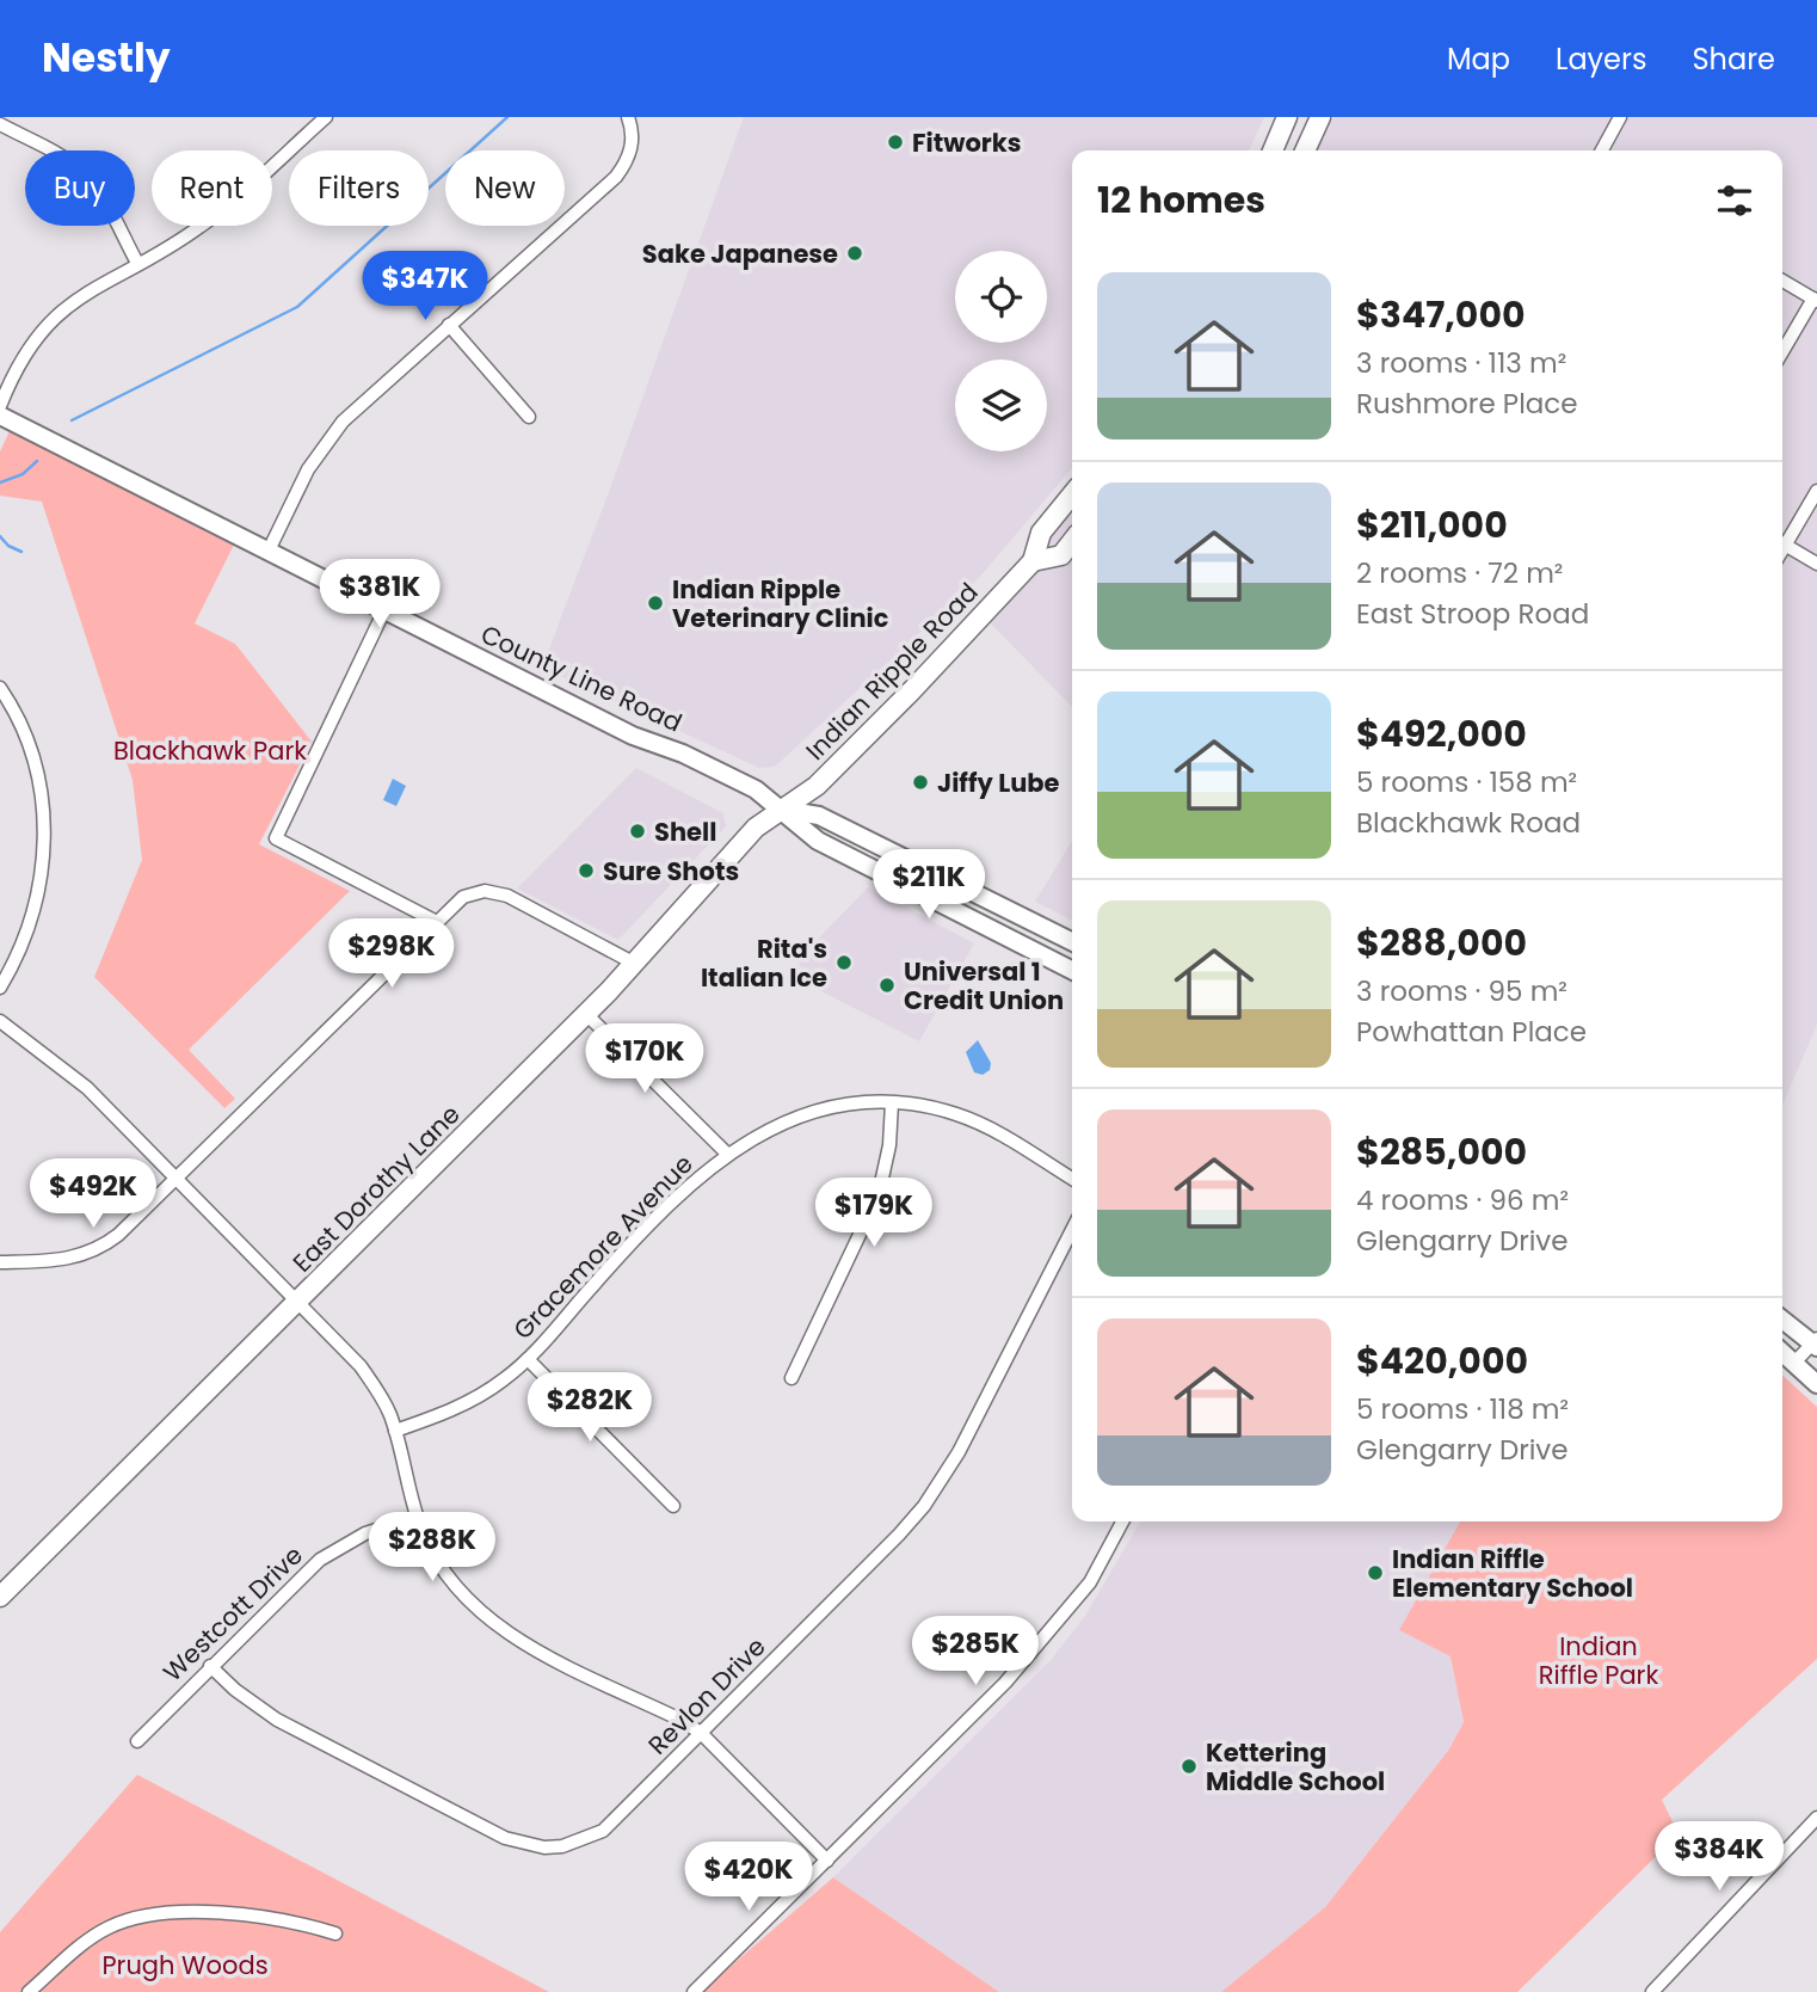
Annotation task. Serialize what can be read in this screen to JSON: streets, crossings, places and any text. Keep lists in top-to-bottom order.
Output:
{
  "streets": {
    "main road": ["Indian Ripple Road", "County Line Road", "East Dorothy Lane"],
    "street": ["Gracemore Avenue", "Westcott Drive", "Revlon Drive"]
  },
  "crossings": [
    ["Indian Ripple Road", "County Line Road"],
    ["Indian Ripple Road", "East Dorothy Lane"],
    ["County Line Road", "East Dorothy Lane"],
    ["Westcott Drive", "Revlon Drive"]
  ],
  "parks": ["Blackhawk Park", "Indian Riffle Park", "Prugh Woods"],
  "places": [
    "Fitworks",
    "Sake Japanese",
    "Indian Ripple Veterinary Clinic",
    "Jiffy Lube",
    "Shell",
    "Sure Shots",
    "Rita's Italian Ice",
    "Universal 1 Credit Union",
    "Indian Riffle Elementary School",
    "Kettering Middle School"
  ],
  "page": {
    "header": "Nestly",
    "nav": ["Map", "Layers", "Share"],
    "chip": [
      "Buy",
      "Rent",
      "Filters",
      "New"
    ],
    "heading": "12 homes",
    "price": [
      "$347K",
      "$381K",
      "$211K",
      "$298K",
      "$170K",
      "$492K",
      "$179K",
      "$282K",
      "$288K",
      "$285K",
      "$384K",
      "$420K"
    ],
    "list": [
      {
        "name": "$347,000",
        "note": "3 rooms · 113 m² · Rushmore Place"
      },
      {
        "name": "$211,000",
        "note": "2 rooms · 72 m² · East Stroop Road"
      },
      {
        "name": "$492,000",
        "note": "5 rooms · 158 m² · Blackhawk Road"
      },
      {
        "name": "$288,000",
        "note": "3 rooms · 95 m² · Powhattan Place"
      },
      {
        "name": "$285,000",
        "note": "4 rooms · 96 m² · Glengarry Drive"
      },
      {
        "name": "$420,000",
        "note": "5 rooms · 118 m² · Glengarry Drive"
      }
    ]
  }
}
